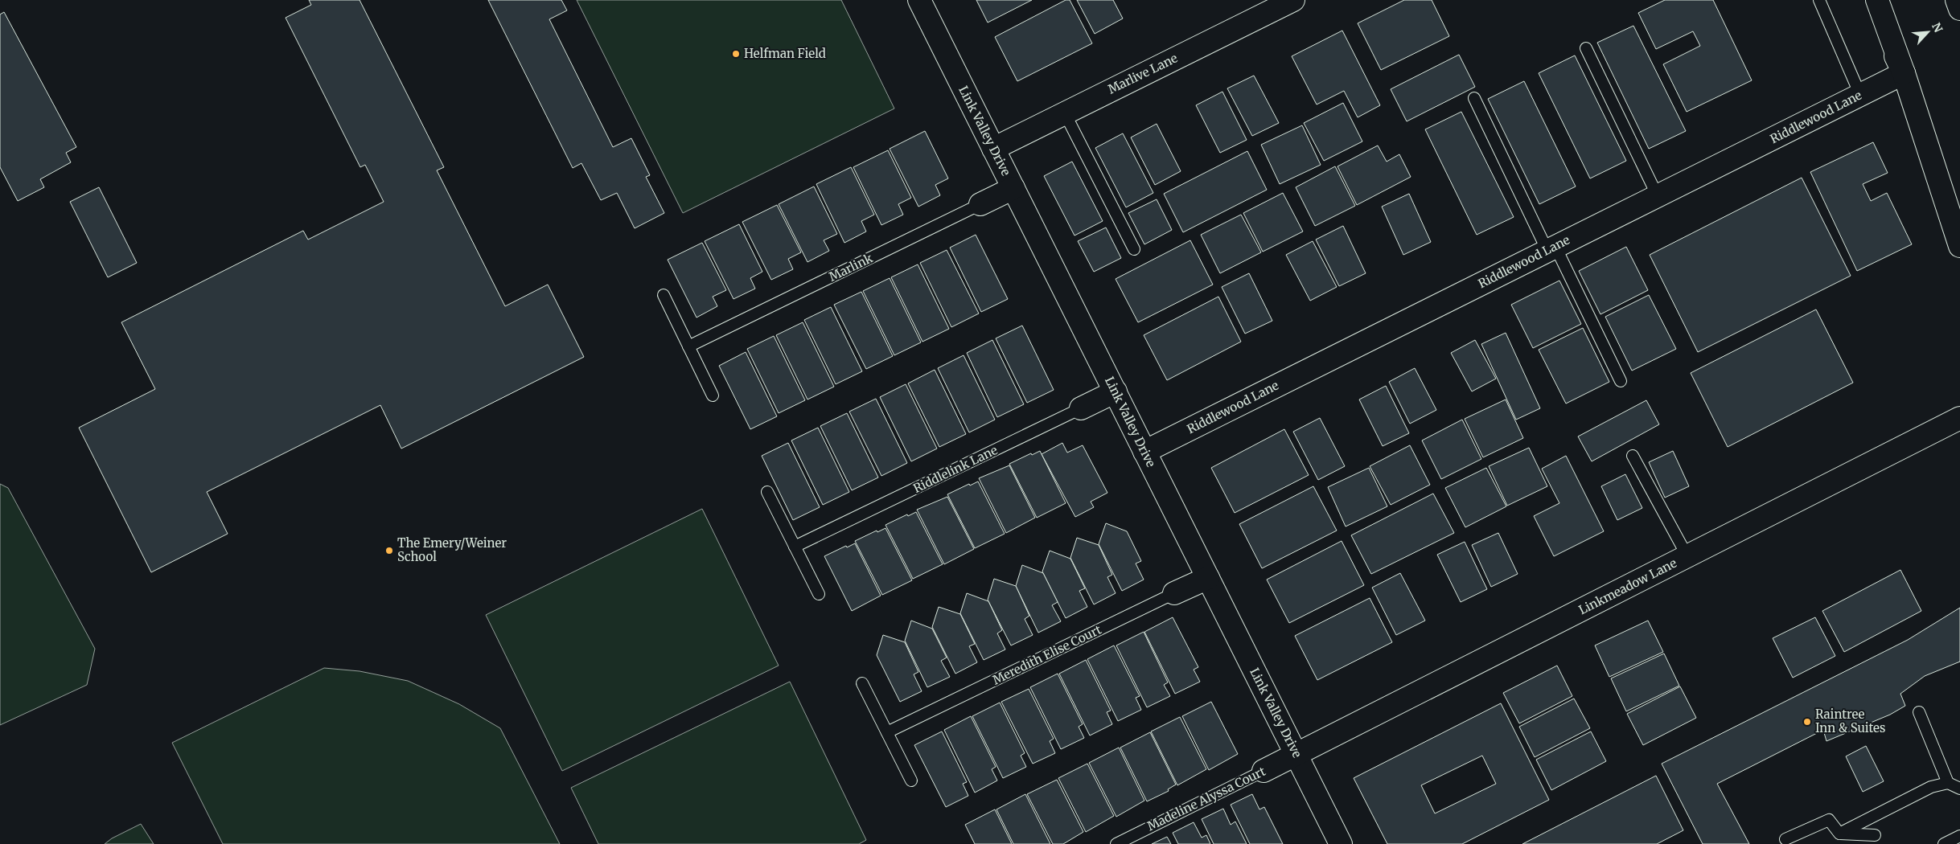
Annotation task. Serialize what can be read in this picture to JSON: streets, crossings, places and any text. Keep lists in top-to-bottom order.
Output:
{
  "streets": {
    "main road": [
      "Marlive Lane",
      "Riddlewood Lane",
      "Link Valley Drive",
      "Marlink",
      "Riddlelink Lane",
      "Linkmeadow Lane",
      "Meredith Elise Court",
      "Madeline Alyssa Court"
    ]
  },
  "crossings": [
    ["Marlive Lane", "Link Valley Drive"],
    ["Riddlewood Lane", "Link Valley Drive"],
    ["Link Valley Drive", "Marlink"],
    ["Link Valley Drive", "Riddlelink Lane"],
    ["Link Valley Drive", "Linkmeadow Lane"],
    ["Link Valley Drive", "Meredith Elise Court"],
    ["Link Valley Drive", "Madeline Alyssa Court"],
    ["Linkmeadow Lane", "Madeline Alyssa Court"]
  ],
  "places": ["Helfman Field", "The Emery/Weiner School", "Raintree Inn & Suites"],
  "north": "top right"
}
